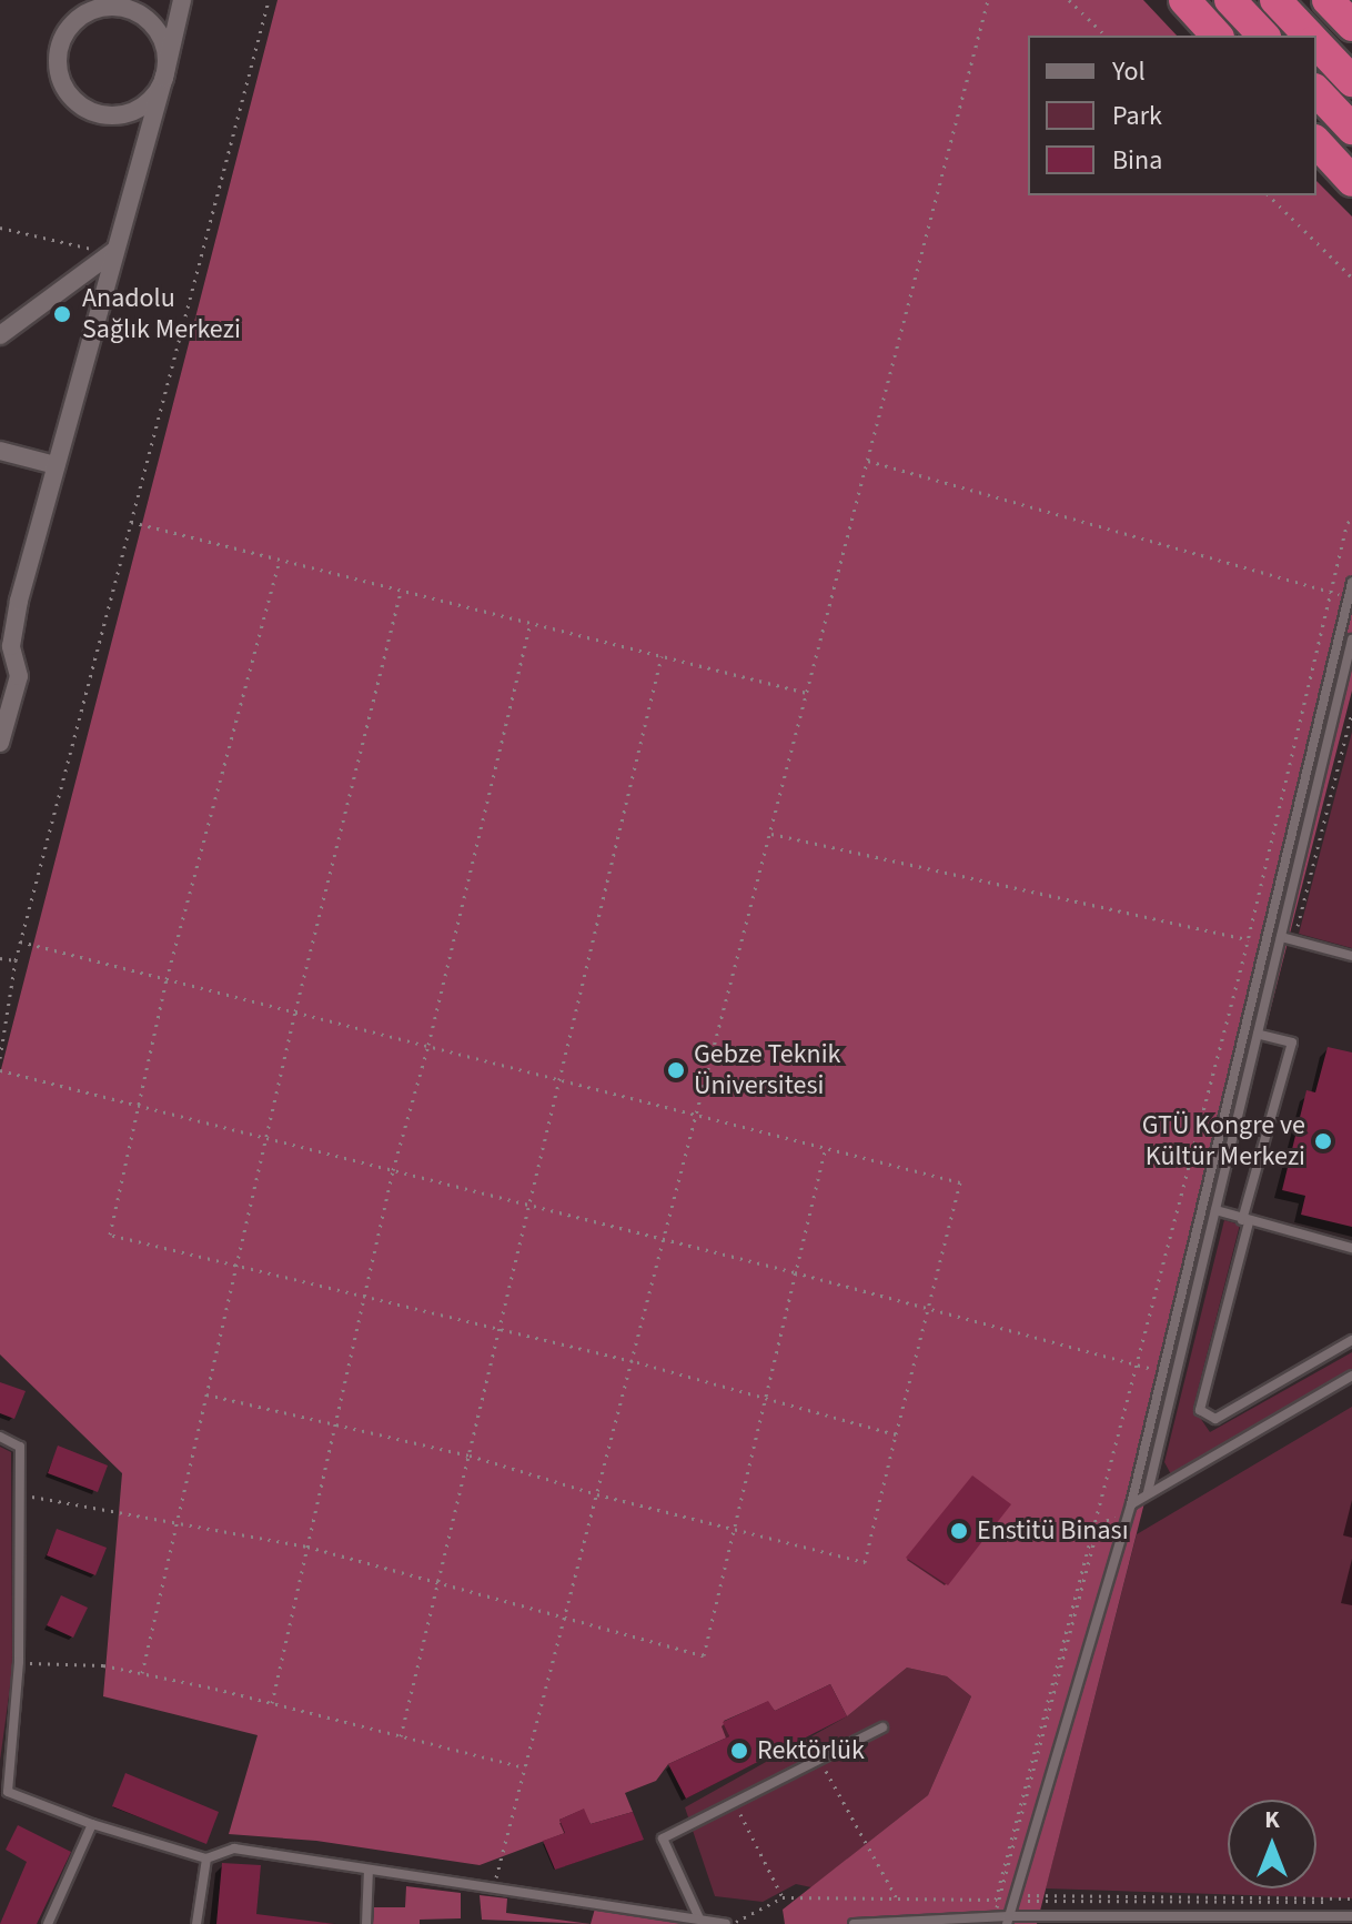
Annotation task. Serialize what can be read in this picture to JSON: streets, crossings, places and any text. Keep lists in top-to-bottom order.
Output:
{
  "places": [
    "Anadolu Sağlık Merkezi",
    "Gebze Teknik Üniversitesi",
    "GTÜ Kongre ve Kültür Merkezi",
    "Enstitü Binası",
    "Rektörlük"
  ],
  "legend": ["Yol", "Park", "Bina"],
  "north": "top"
}
